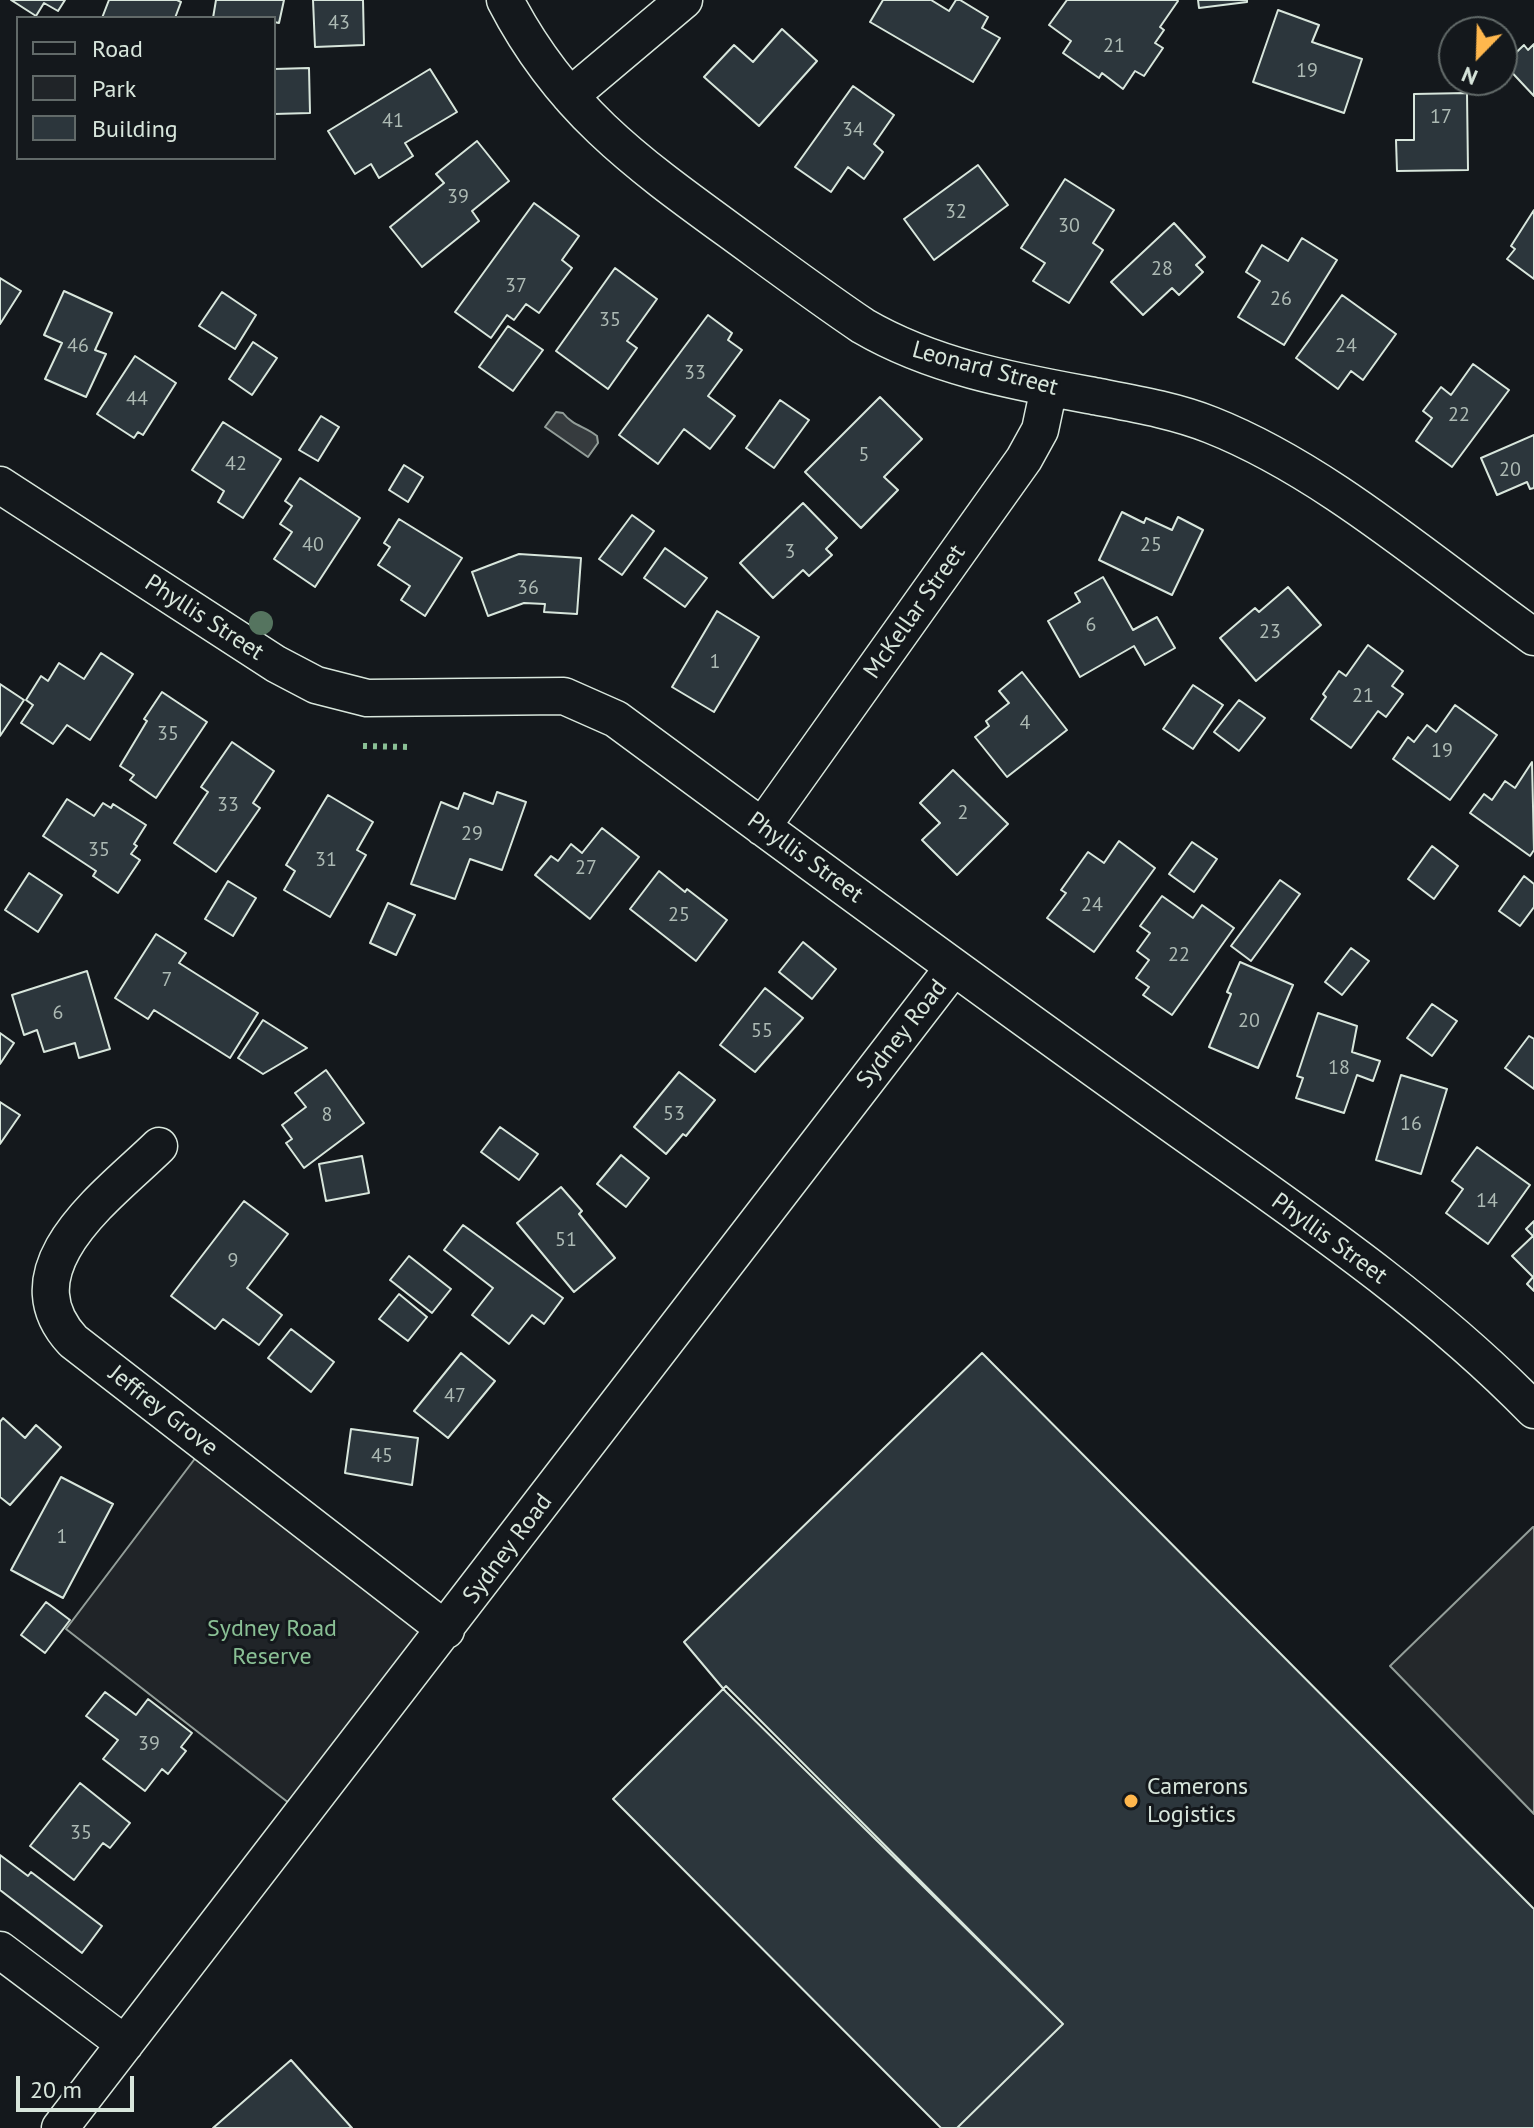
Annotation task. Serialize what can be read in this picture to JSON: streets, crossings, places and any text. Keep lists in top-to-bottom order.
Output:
{
  "streets": {
    "street": [
      "Leonard Street",
      "McKellar Street",
      "Phyllis Street",
      "Sydney Road",
      "Jeffrey Grove"
    ]
  },
  "crossings": [
    ["Leonard Street", "McKellar Street"],
    ["McKellar Street", "Phyllis Street"],
    ["Phyllis Street", "Sydney Road"],
    ["Sydney Road", "Jeffrey Grove"]
  ],
  "parks": ["Sydney Road Reserve"],
  "places": ["Camerons Logistics"],
  "house_numbers": [
    "43",
    "21",
    "19",
    "17",
    "41",
    "34",
    "39",
    "32",
    "30",
    "28",
    "37",
    "26",
    "35",
    "46",
    "24",
    "33",
    "44",
    "22",
    "5",
    "42",
    "20",
    "40",
    "25",
    "3",
    "36",
    "6",
    "23",
    "1",
    "21",
    "4",
    "35",
    "19",
    "33",
    "2",
    "29",
    "35",
    "31",
    "27",
    "24",
    "25",
    "22",
    "7",
    "6",
    "20",
    "55",
    "18",
    "53",
    "8",
    "16",
    "14",
    "51",
    "9",
    "47",
    "45",
    "1",
    "39",
    "35"
  ],
  "legend": ["Road", "Park", "Building"],
  "scale_bar": "20 m",
  "north": "bottom left"
}
